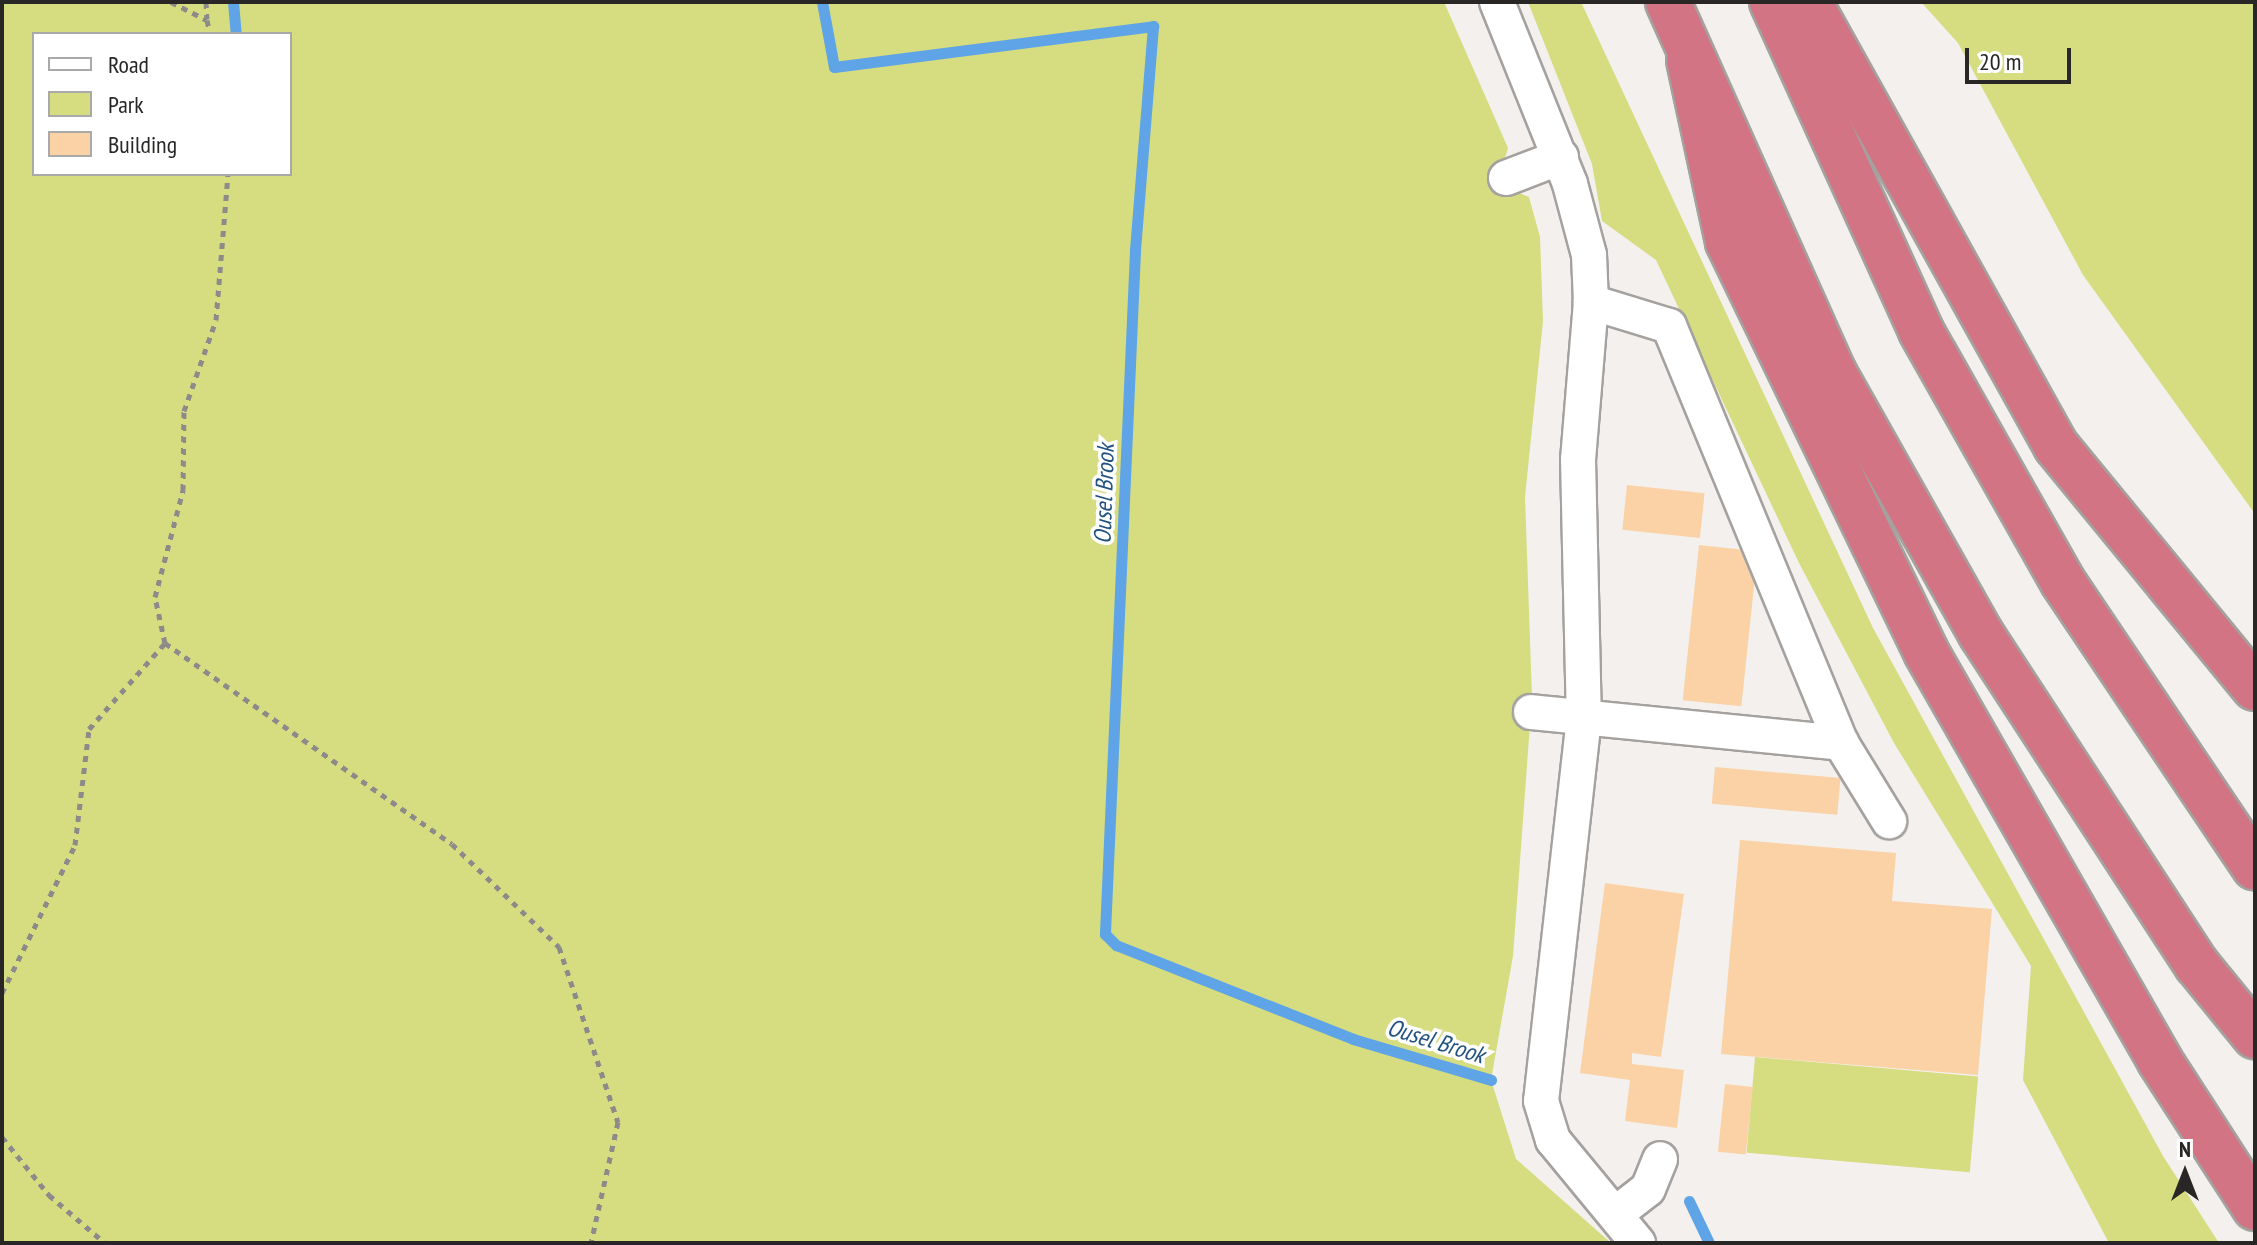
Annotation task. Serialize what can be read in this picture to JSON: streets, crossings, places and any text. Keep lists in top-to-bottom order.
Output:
{
  "water": ["Ousel Brook"],
  "legend": ["Road", "Park", "Building"],
  "scale_bar": "20 m",
  "north": "top"
}
